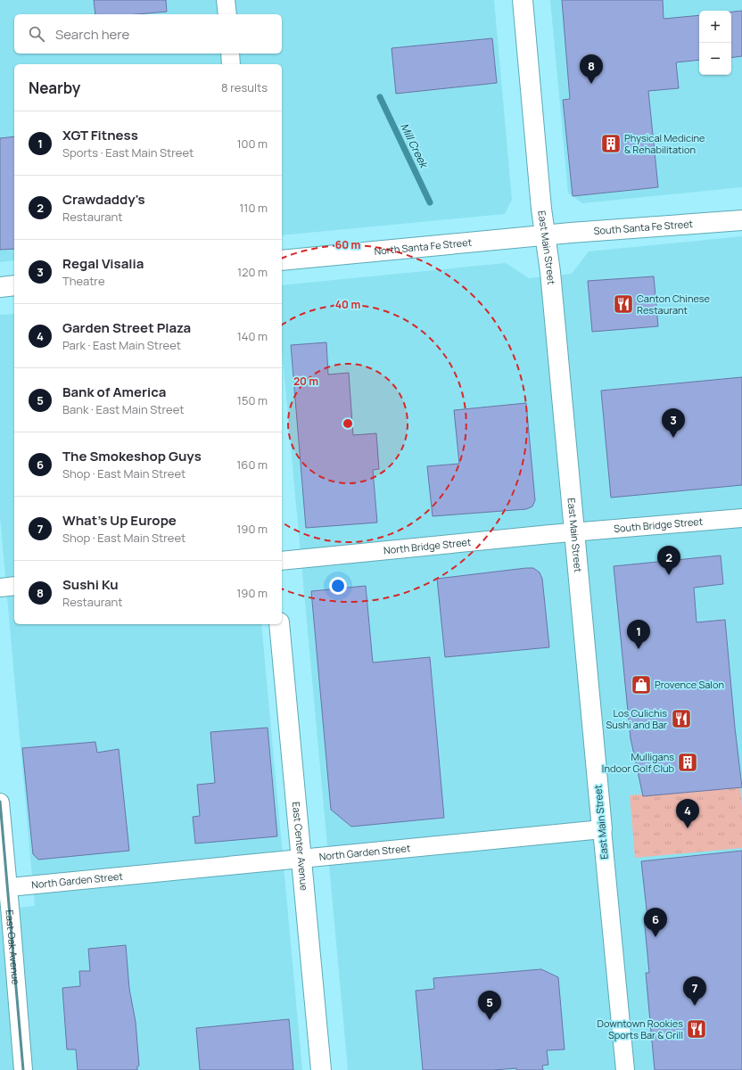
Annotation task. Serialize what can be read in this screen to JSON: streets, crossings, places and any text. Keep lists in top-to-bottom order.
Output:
{
  "streets": {
    "street": [
      "South Santa Fe Street",
      "North Santa Fe Street",
      "East Main Street",
      "South Bridge Street",
      "North Bridge Street",
      "East Center Avenue",
      "North Garden Street",
      "East Oak Avenue"
    ]
  },
  "crossings": [
    ["South Santa Fe Street", "North Santa Fe Street"],
    ["South Santa Fe Street", "East Main Street"],
    ["North Santa Fe Street", "East Main Street"],
    ["East Main Street", "South Bridge Street"],
    ["East Main Street", "North Bridge Street"],
    ["East Main Street", "North Garden Street"],
    ["South Bridge Street", "North Bridge Street"],
    ["East Center Avenue", "North Garden Street"],
    ["North Garden Street", "East Oak Avenue"]
  ],
  "water": ["Mill Creek"],
  "places": {
    "building": ["Physical Medicine & Rehabilitation", "Mulligans Indoor Golf Club"],
    "restaurant": ["Canton Chinese Restaurant", "Los Culichis Sushi and Bar", "Downtown Rookies Sports Bar & Grill"],
    "shop": ["Provence Salon"]
  },
  "page": {
    "map_buttons": ["+", "−"],
    "search": "Search here",
    "pins": [
      "8",
      "3",
      "2",
      "1",
      "4",
      "6",
      "7",
      "5"
    ],
    "heading": ["Nearby", "8 results"],
    "list": [
      {
        "mark": "1",
        "name": "XGT Fitness",
        "note": "Sports · East Main Street",
        "value": "100 m"
      },
      {
        "mark": "2",
        "name": "Crawdaddy's",
        "note": "Restaurant",
        "value": "110 m"
      },
      {
        "mark": "3",
        "name": "Regal Visalia",
        "note": "Theatre",
        "value": "120 m"
      },
      {
        "mark": "4",
        "name": "Garden Street Plaza",
        "note": "Park · East Main Street",
        "value": "140 m"
      },
      {
        "mark": "5",
        "name": "Bank of America",
        "note": "Bank · East Main Street",
        "value": "150 m"
      },
      {
        "mark": "6",
        "name": "The Smokeshop Guys",
        "note": "Shop · East Main Street",
        "value": "160 m"
      },
      {
        "mark": "7",
        "name": "What's Up Europe",
        "note": "Shop · East Main Street",
        "value": "190 m"
      },
      {
        "mark": "8",
        "name": "Sushi Ku",
        "note": "Restaurant",
        "value": "190 m"
      }
    ]
  },
  "rings": ["60 m", "40 m", "20 m"]
}
